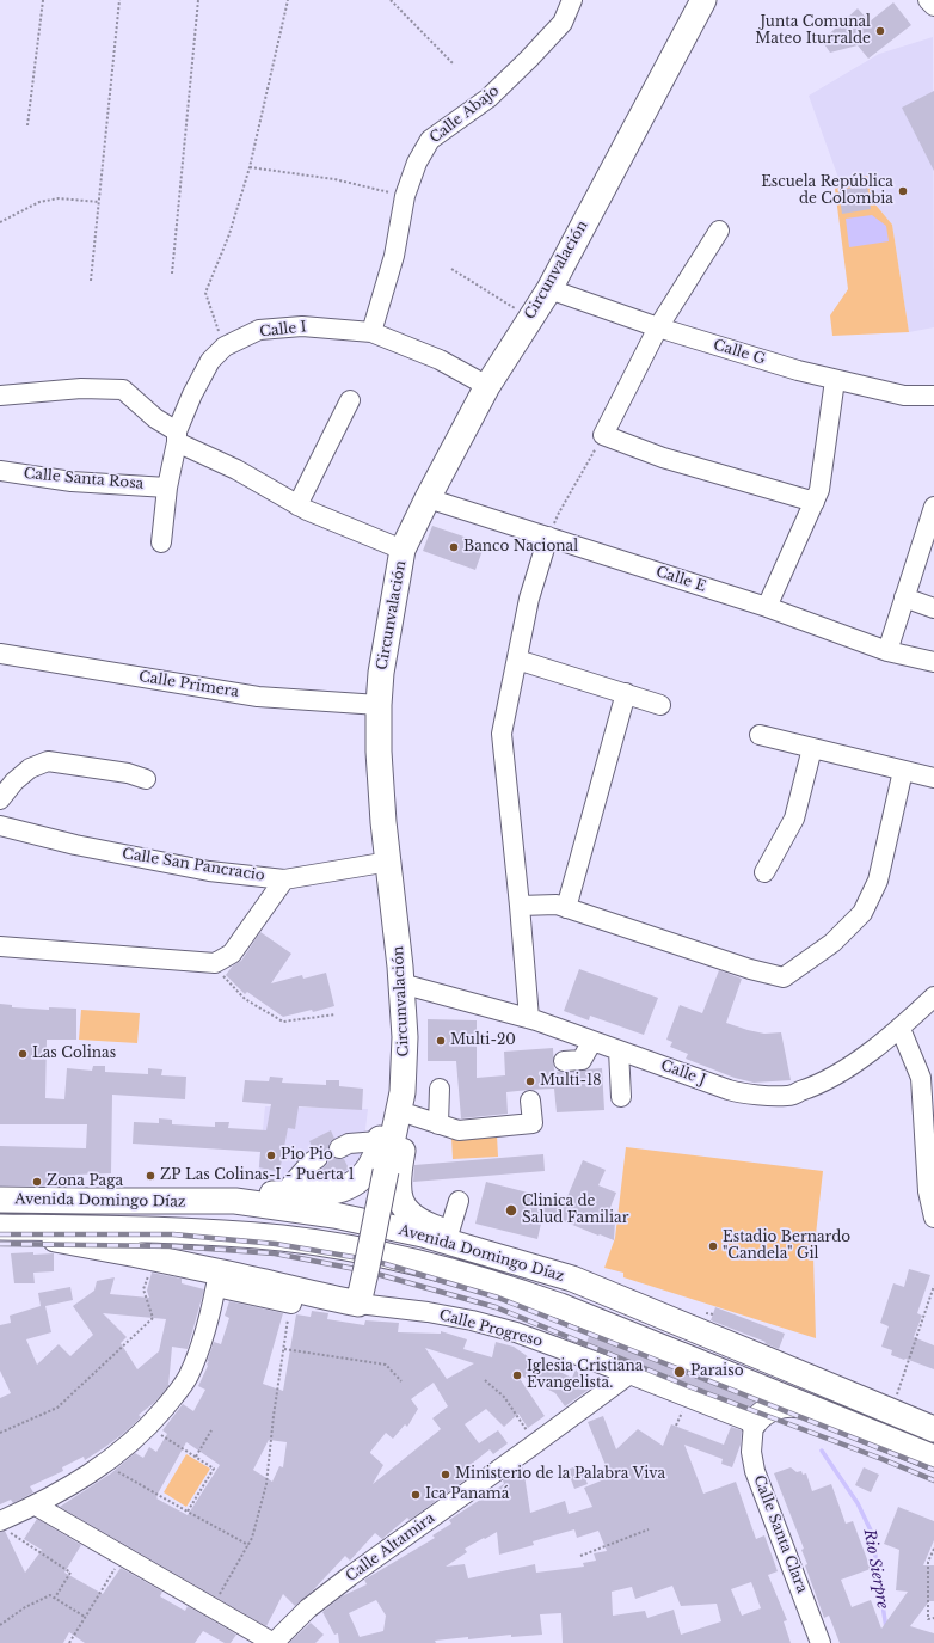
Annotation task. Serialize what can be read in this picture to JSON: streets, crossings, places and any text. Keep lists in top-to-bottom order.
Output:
{
  "streets": {
    "main road": ["Circunvalación", "Avenida Domingo Díaz"],
    "street": [
      "Calle Abajo",
      "Calle I",
      "Calle G",
      "Calle Santa Rosa",
      "Calle E",
      "Calle Primera",
      "Calle San Pancracio",
      "Calle J",
      "Calle Progreso",
      "Calle Santa Clara",
      "Calle Altamira"
    ]
  },
  "crossings": [
    ["Calle Abajo", "Calle I"],
    ["Circunvalación", "Calle I"],
    ["Circunvalación", "Calle G"],
    ["Circunvalación", "Calle E"],
    ["Circunvalación", "Calle Primera"],
    ["Circunvalación", "Calle San Pancracio"],
    ["Circunvalación", "Calle Progreso"],
    ["Calle I", "Calle Santa Rosa"],
    ["Calle Progreso", "Calle Santa Clara"],
    ["Calle Progreso", "Calle Altamira"]
  ],
  "water": ["Rio Sierpre"],
  "places": [
    "Junta Comunal Mateo Iturralde",
    "Escuela República de Colombia",
    "Banco Nacional",
    "Multi-20",
    "Las Colinas",
    "Multi-18",
    "Pio Pio",
    "ZP Las Colinas-I - Puerta 1",
    "Zona Paga",
    "Clinica de Salud Familiar",
    "Estadio Bernardo \"Candela\" Gil",
    "Paraiso",
    "Iglesia Cristiana Evangelista.",
    "Ministerio de la Palabra Viva",
    "Ica Panamá"
  ]
}
